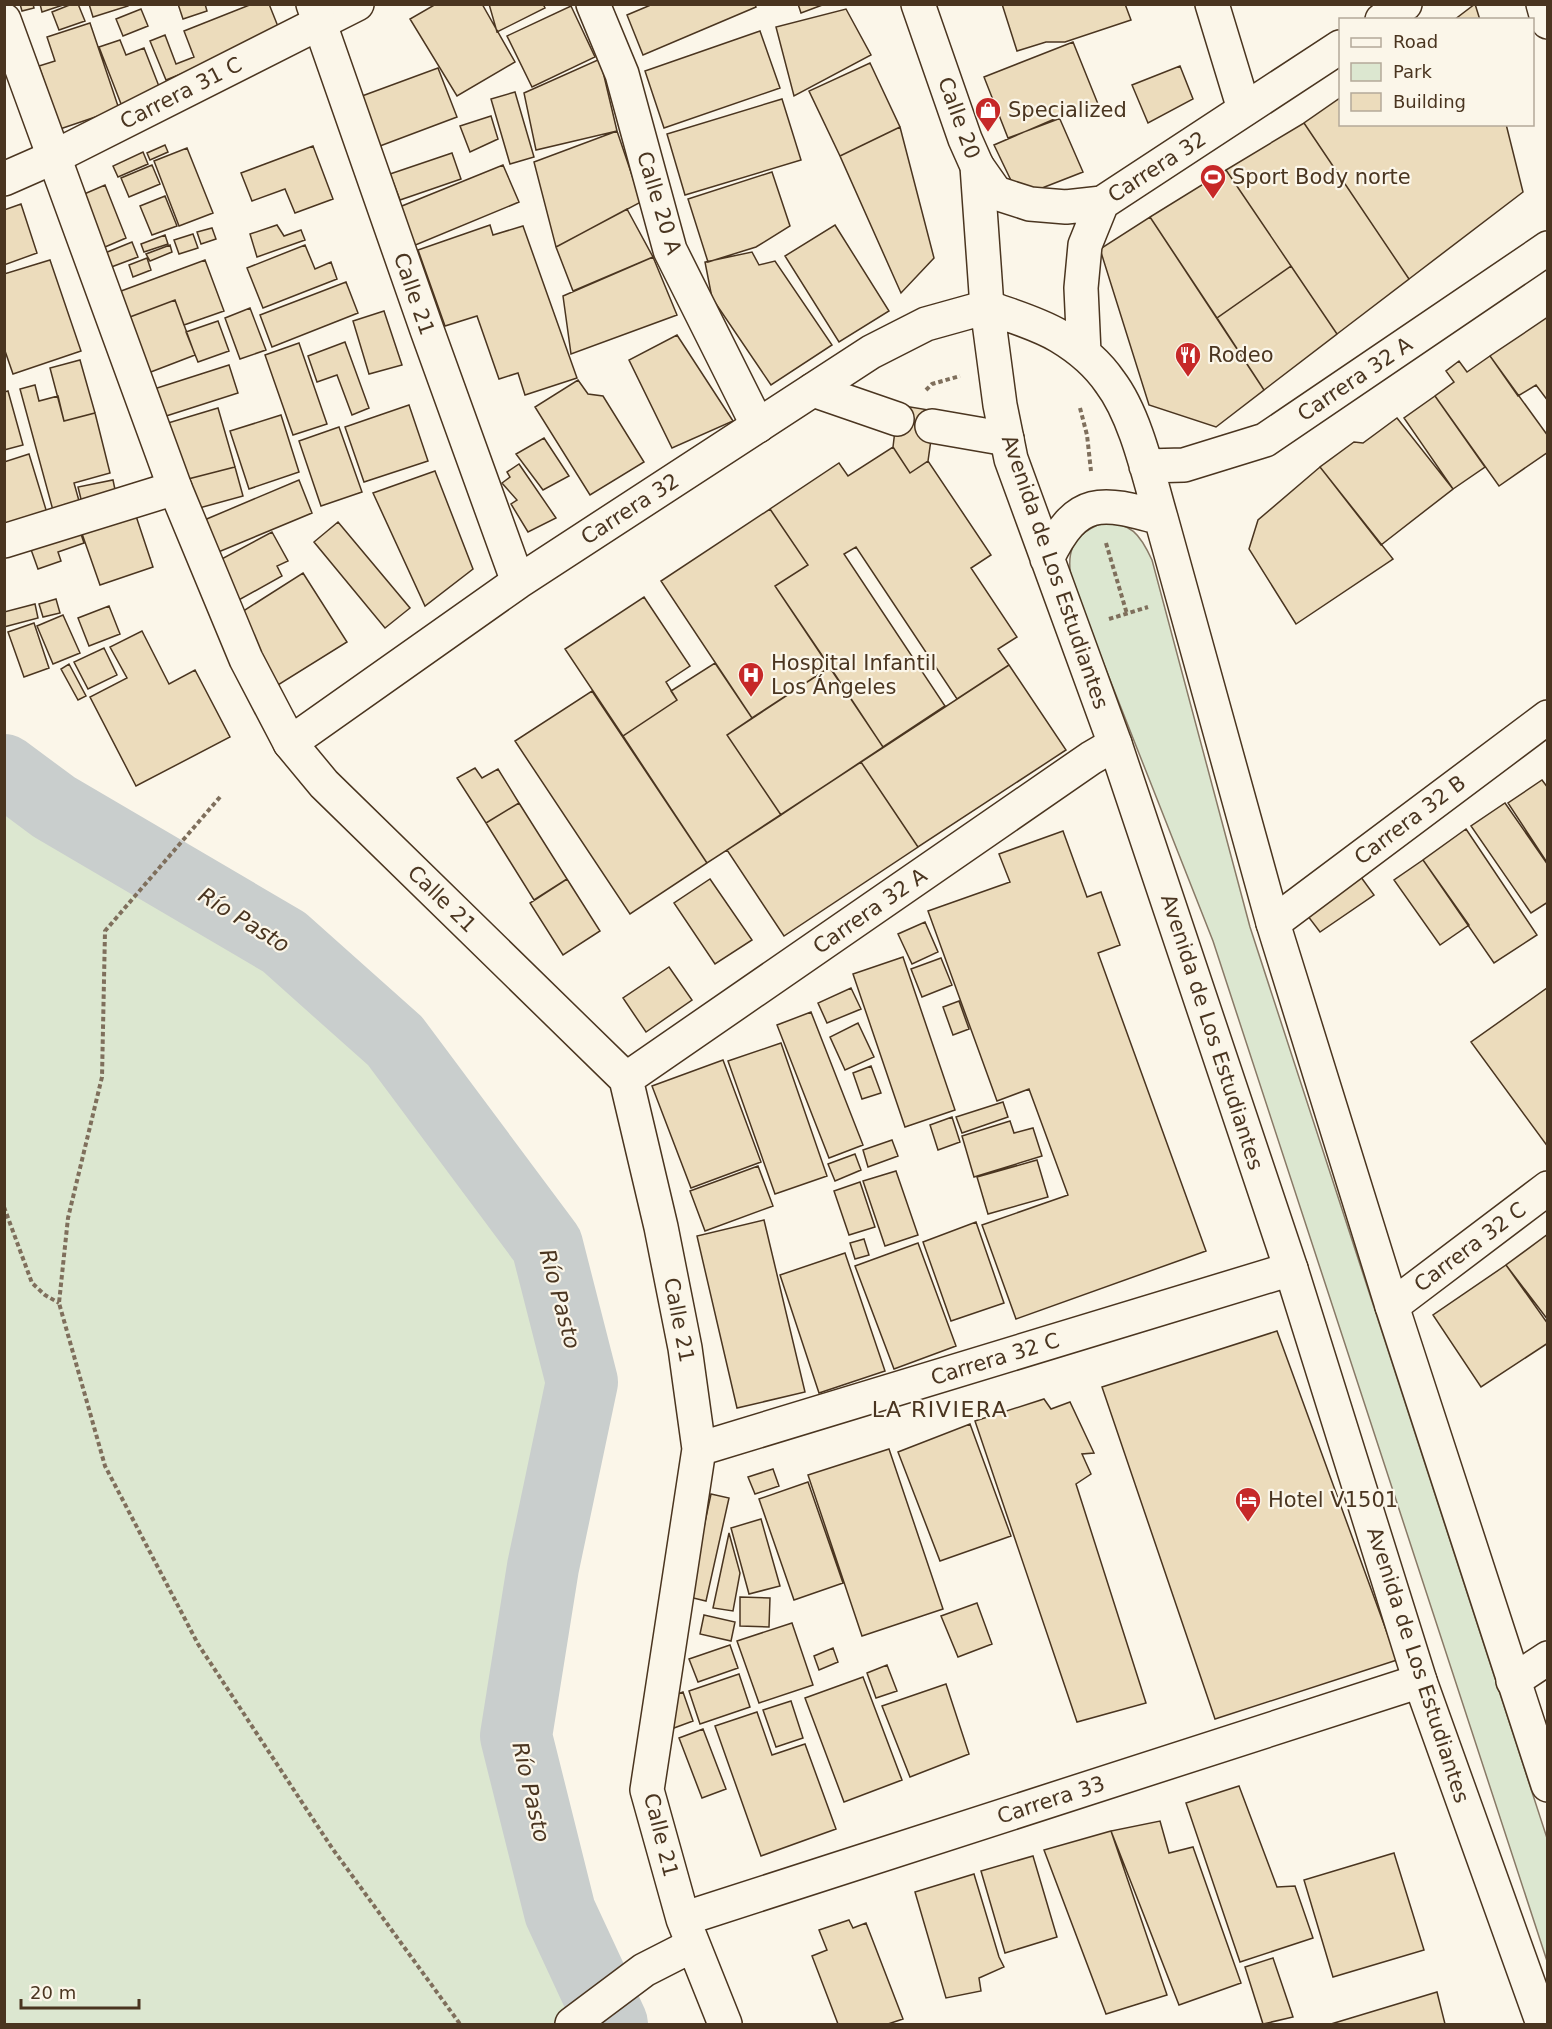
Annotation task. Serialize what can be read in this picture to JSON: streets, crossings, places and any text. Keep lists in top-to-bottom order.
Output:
{
  "streets": {
    "main road": [
      "Carrera 31 C",
      "Calle 20",
      "Carrera 32",
      "Calle 20 A",
      "Calle 21",
      "Carrera 32 A",
      "Avenida de Los Estudiantes",
      "Carrera 32 B",
      "Carrera 32 C",
      "Carrera 33"
    ]
  },
  "crossings": [
    ["Carrera 31 C", "Calle 21"],
    ["Calle 20", "Carrera 32"],
    ["Calle 20", "Avenida de Los Estudiantes"],
    ["Carrera 32", "Calle 20 A"],
    ["Carrera 32", "Calle 21"],
    ["Carrera 32", "Avenida de Los Estudiantes"],
    ["Calle 21", "Carrera 32 A"],
    ["Calle 21", "Carrera 32 C"],
    ["Calle 21", "Carrera 33"],
    ["Carrera 32 A", "Avenida de Los Estudiantes"],
    ["Avenida de Los Estudiantes", "Carrera 32 C"],
    ["Avenida de Los Estudiantes", "Carrera 33"]
  ],
  "districts": ["LA RIVIERA"],
  "water": ["Río Pasto"],
  "places": {
    "shop": ["Specialized"],
    "sports": ["Sport Body norte"],
    "restaurant": ["Rodeo"],
    "hospital": ["Hospital Infantil Los Ángeles"],
    "hotel": ["Hotel V1501"]
  },
  "legend": ["Road", "Park", "Building"],
  "scale_bar": "20 m"
}
